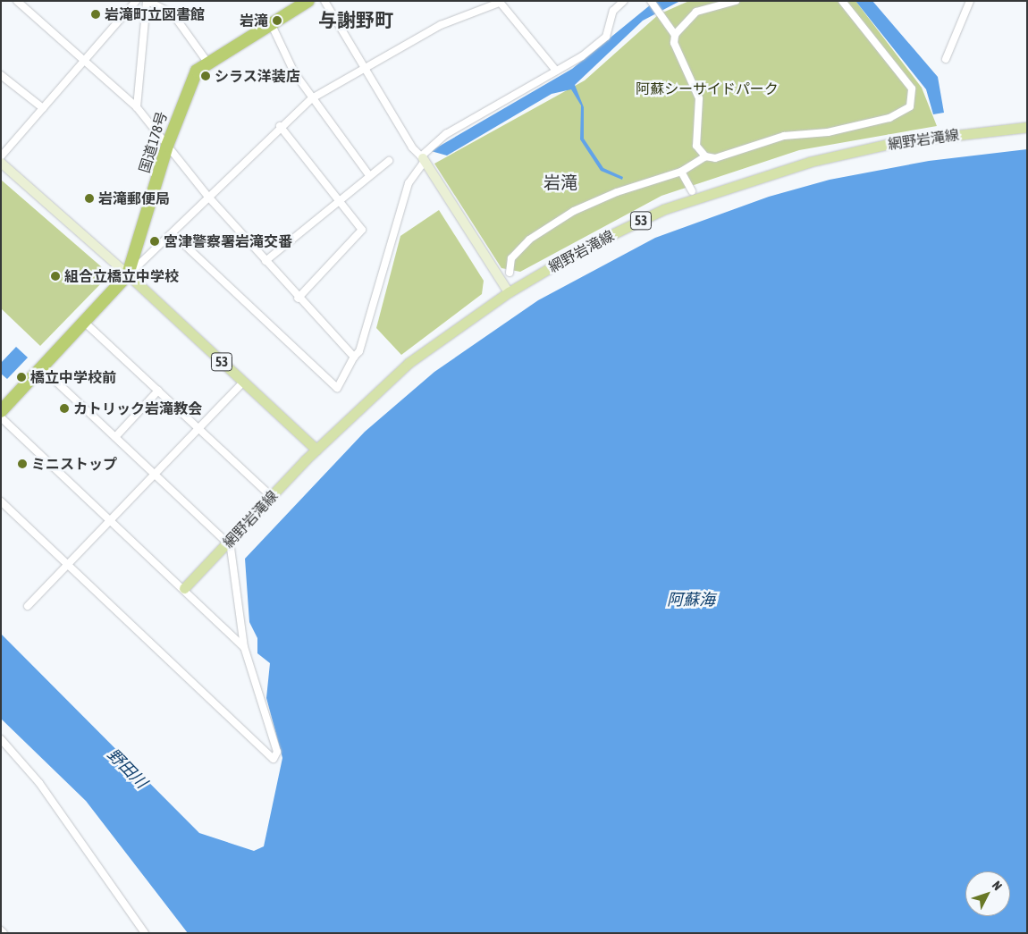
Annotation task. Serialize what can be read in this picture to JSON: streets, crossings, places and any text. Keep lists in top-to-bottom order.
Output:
{
  "streets": {
    "highway": ["国道178号"],
    "main road": ["網野岩滝線", "53"]
  },
  "crossings": [
    ["網野岩滝線", "53"],
    ["国道178号", "53"]
  ],
  "districts": ["与謝野町", "岩滝"],
  "water": ["阿蘇海", "野田川"],
  "parks": ["阿蘇シーサイドパーク"],
  "places": [
    "岩滝町立図書館",
    "岩滝",
    "シラス洋装店",
    "岩滝郵便局",
    "宮津警察署岩滝交番",
    "組合立橋立中学校",
    "橋立中学校前",
    "カトリック岩滝教会",
    "ミニストップ"
  ],
  "north": "top right"
}
